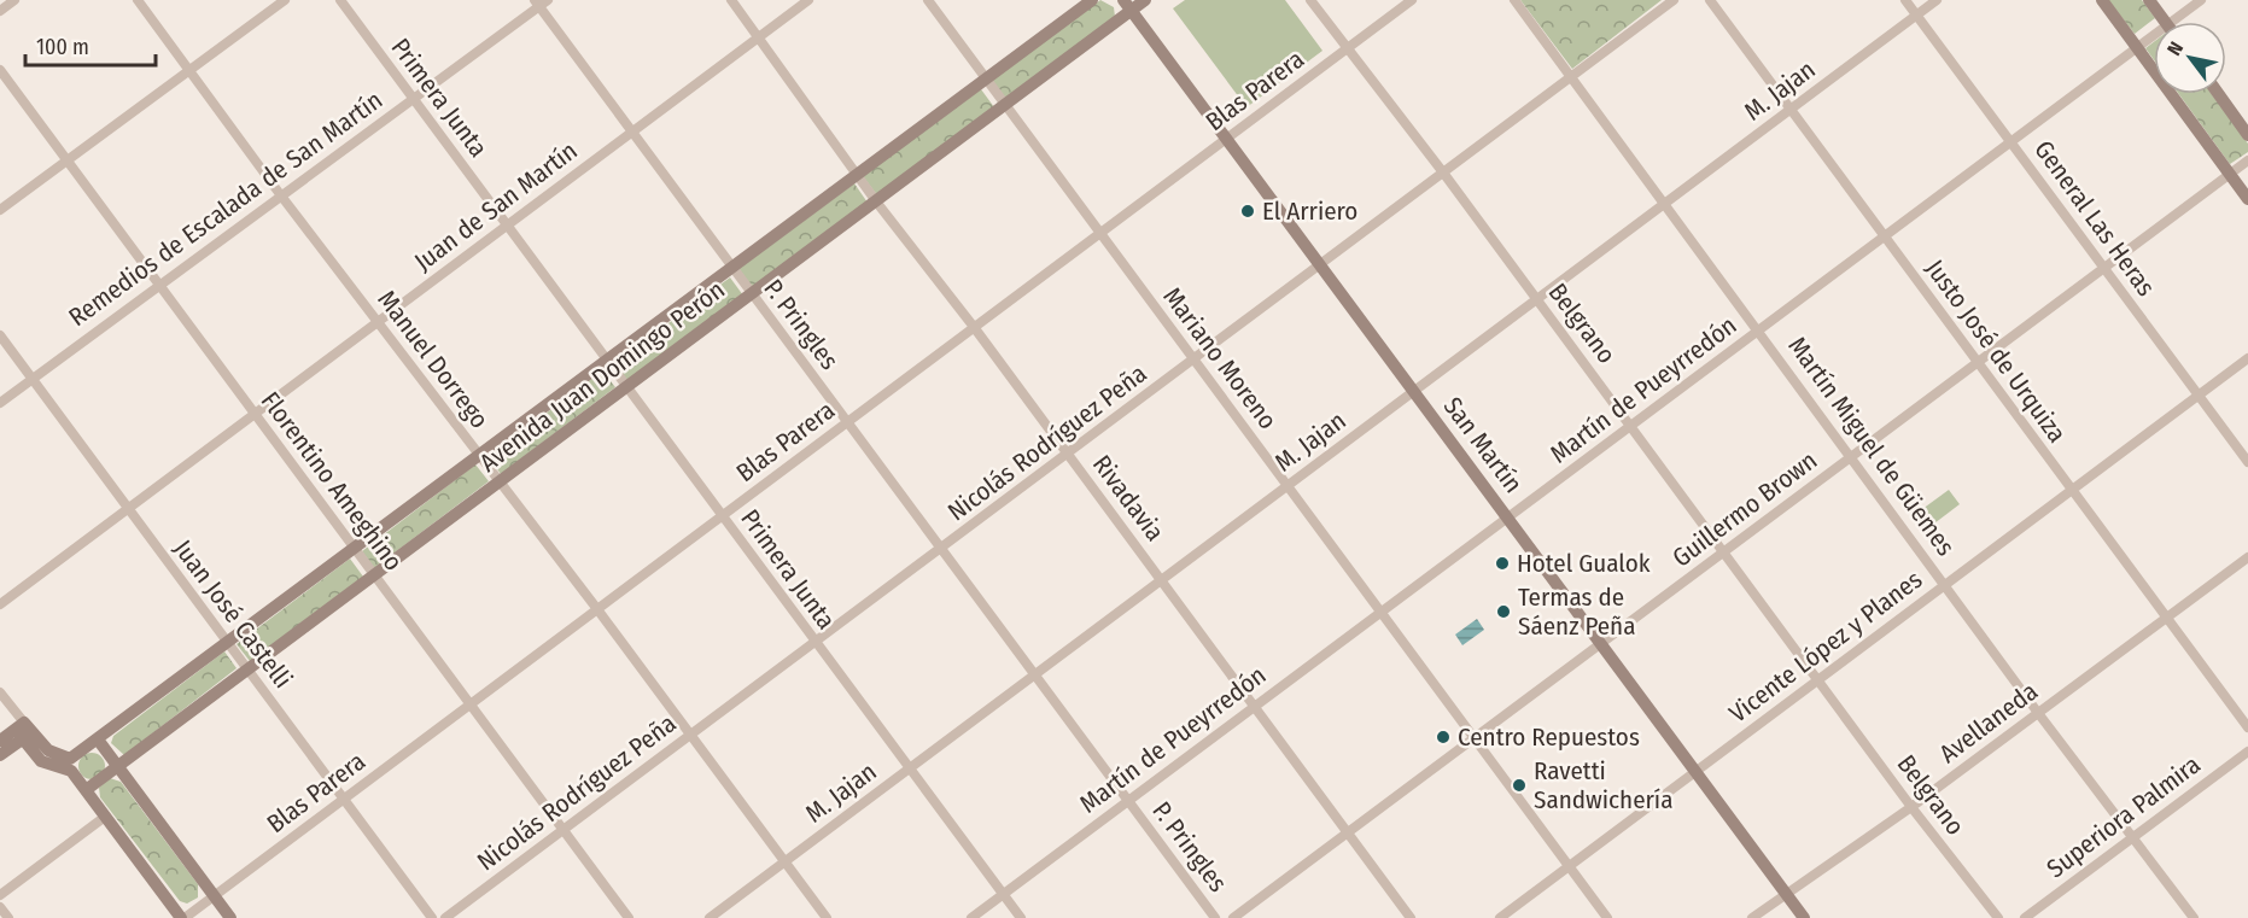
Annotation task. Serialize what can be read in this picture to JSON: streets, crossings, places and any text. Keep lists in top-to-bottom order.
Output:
{
  "streets": {
    "main road": ["Avenida Juan Domingo Perón", "San Martín"],
    "street": [
      "Blas Parera",
      "M. Jajan",
      "Primera Junta",
      "Juan de San Martín",
      "Remedios de Escalada de San Martín",
      "General Las Heras",
      "Belgrano",
      "P. Pringles",
      "Justo José de Urquiza",
      "Mariano Moreno",
      "Manuel Dorrego",
      "Martín de Pueyrredón",
      "Nicolás Rodríguez Peña",
      "Martín Miguel de Güemes",
      "Florentino Ameghino",
      "Rivadavia",
      "Guillermo Brown",
      "Juan José Castelli",
      "Vicente López y Planes",
      "Avellaneda",
      "Superiora Palmira"
    ]
  },
  "crossings": [
    ["Blas Parera", "Primera Junta"],
    ["Blas Parera", "Belgrano"],
    ["Blas Parera", "P. Pringles"],
    ["Blas Parera", "Mariano Moreno"],
    ["Blas Parera", "Manuel Dorrego"],
    ["Blas Parera", "San Martín"],
    ["Blas Parera", "Florentino Ameghino"],
    ["Blas Parera", "Rivadavia"],
    ["Blas Parera", "Juan José Castelli"],
    ["M. Jajan", "Primera Junta"],
    ["M. Jajan", "General Las Heras"],
    ["M. Jajan", "Belgrano"],
    ["M. Jajan", "P. Pringles"],
    ["M. Jajan", "Justo José de Urquiza"],
    ["M. Jajan", "Mariano Moreno"],
    ["M. Jajan", "Manuel Dorrego"],
    ["M. Jajan", "San Martín"],
    ["M. Jajan", "Martín Miguel de Güemes"],
    ["M. Jajan", "Rivadavia"],
    ["Primera Junta", "Juan de San Martín"],
    ["Primera Junta", "Remedios de Escalada de San Martín"],
    ["Primera Junta", "Avenida Juan Domingo Perón"],
    ["Primera Junta", "Martín de Pueyrredón"],
    ["Primera Junta", "Nicolás Rodríguez Peña"],
    ["Juan de San Martín", "P. Pringles"],
    ["Juan de San Martín", "Manuel Dorrego"],
    ["Juan de San Martín", "Florentino Ameghino"],
    ["Juan de San Martín", "Rivadavia"],
    ["Juan de San Martín", "Juan José Castelli"],
    ["Remedios de Escalada de San Martín", "P. Pringles"],
    ["Remedios de Escalada de San Martín", "Manuel Dorrego"],
    ["Remedios de Escalada de San Martín", "Florentino Ameghino"],
    ["Remedios de Escalada de San Martín", "Juan José Castelli"],
    ["General Las Heras", "Martín de Pueyrredón"],
    ["General Las Heras", "Guillermo Brown"],
    ["General Las Heras", "Vicente López y Planes"],
    ["Belgrano", "Martín de Pueyrredón"],
    ["Belgrano", "Nicolás Rodríguez Peña"],
    ["Belgrano", "Guillermo Brown"],
    ["Belgrano", "Vicente López y Planes"],
    ["Belgrano", "Avellaneda"],
    ["P. Pringles", "Avenida Juan Domingo Perón"],
    ["P. Pringles", "Martín de Pueyrredón"],
    ["P. Pringles", "Nicolás Rodríguez Peña"],
    ["Justo José de Urquiza", "Martín de Pueyrredón"],
    ["Justo José de Urquiza", "Guillermo Brown"],
    ["Justo José de Urquiza", "Vicente López y Planes"],
    ["Justo José de Urquiza", "Avellaneda"],
    ["Mariano Moreno", "Avenida Juan Domingo Perón"],
    ["Mariano Moreno", "Martín de Pueyrredón"],
    ["Mariano Moreno", "Nicolás Rodríguez Peña"],
    ["Mariano Moreno", "Guillermo Brown"],
    ["Mariano Moreno", "Vicente López y Planes"],
    ["Manuel Dorrego", "Avenida Juan Domingo Perón"],
    ["Manuel Dorrego", "Nicolás Rodríguez Peña"],
    ["Avenida Juan Domingo Perón", "San Martín"],
    ["Avenida Juan Domingo Perón", "Florentino Ameghino"],
    ["Avenida Juan Domingo Perón", "Rivadavia"],
    ["Avenida Juan Domingo Perón", "Juan José Castelli"],
    ["Martín de Pueyrredón", "San Martín"],
    ["Martín de Pueyrredón", "Martín Miguel de Güemes"],
    ["Martín de Pueyrredón", "Rivadavia"],
    ["Nicolás Rodríguez Peña", "San Martín"],
    ["Nicolás Rodríguez Peña", "Martín Miguel de Güemes"],
    ["Nicolás Rodríguez Peña", "Florentino Ameghino"],
    ["Nicolás Rodríguez Peña", "Rivadavia"],
    ["San Martín", "Guillermo Brown"],
    ["San Martín", "Vicente López y Planes"],
    ["San Martín", "Avellaneda"],
    ["Martín Miguel de Güemes", "Guillermo Brown"],
    ["Martín Miguel de Güemes", "Vicente López y Planes"],
    ["Martín Miguel de Güemes", "Avellaneda"],
    ["Martín Miguel de Güemes", "Superiora Palmira"],
    ["Rivadavia", "Guillermo Brown"]
  ],
  "places": [
    "El Arriero",
    "Hotel Gualok",
    "Termas de Sáenz Peña",
    "Centro Repuestos",
    "Ravetti Sandwichería"
  ],
  "scale_bar": "100 m",
  "north": "top left"
}
